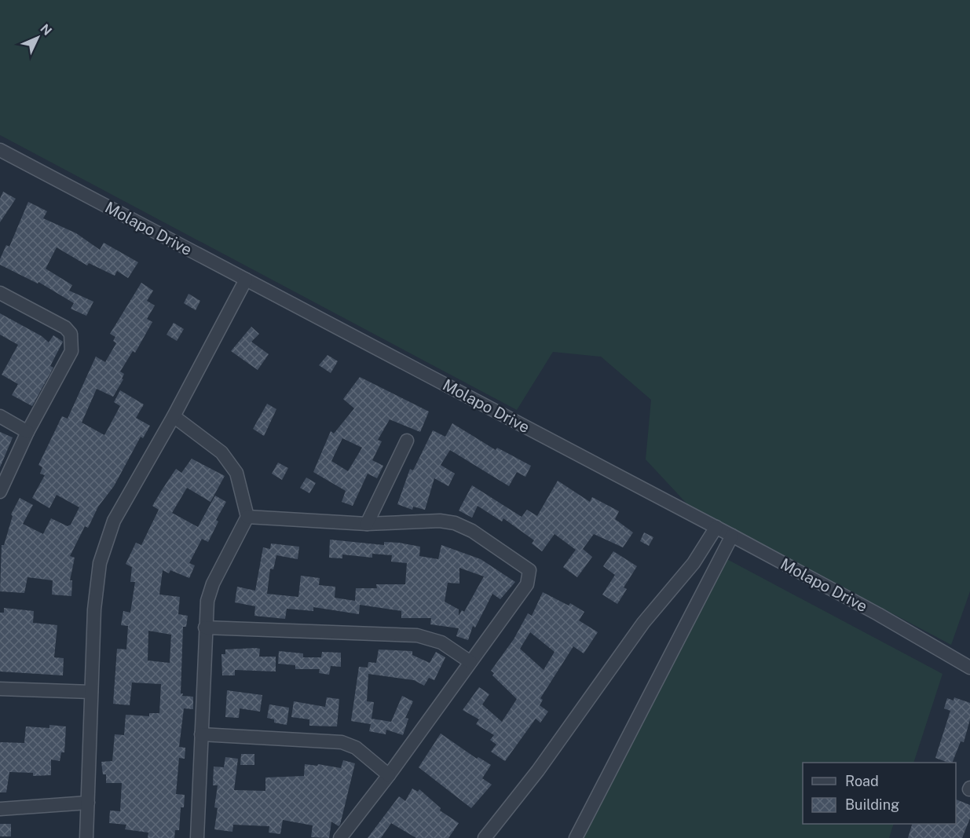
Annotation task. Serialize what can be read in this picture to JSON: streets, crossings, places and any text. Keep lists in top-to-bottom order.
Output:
{
  "streets": {
    "street": ["Molapo Drive"]
  },
  "legend": ["Road", "Building"],
  "north": "top right"
}
